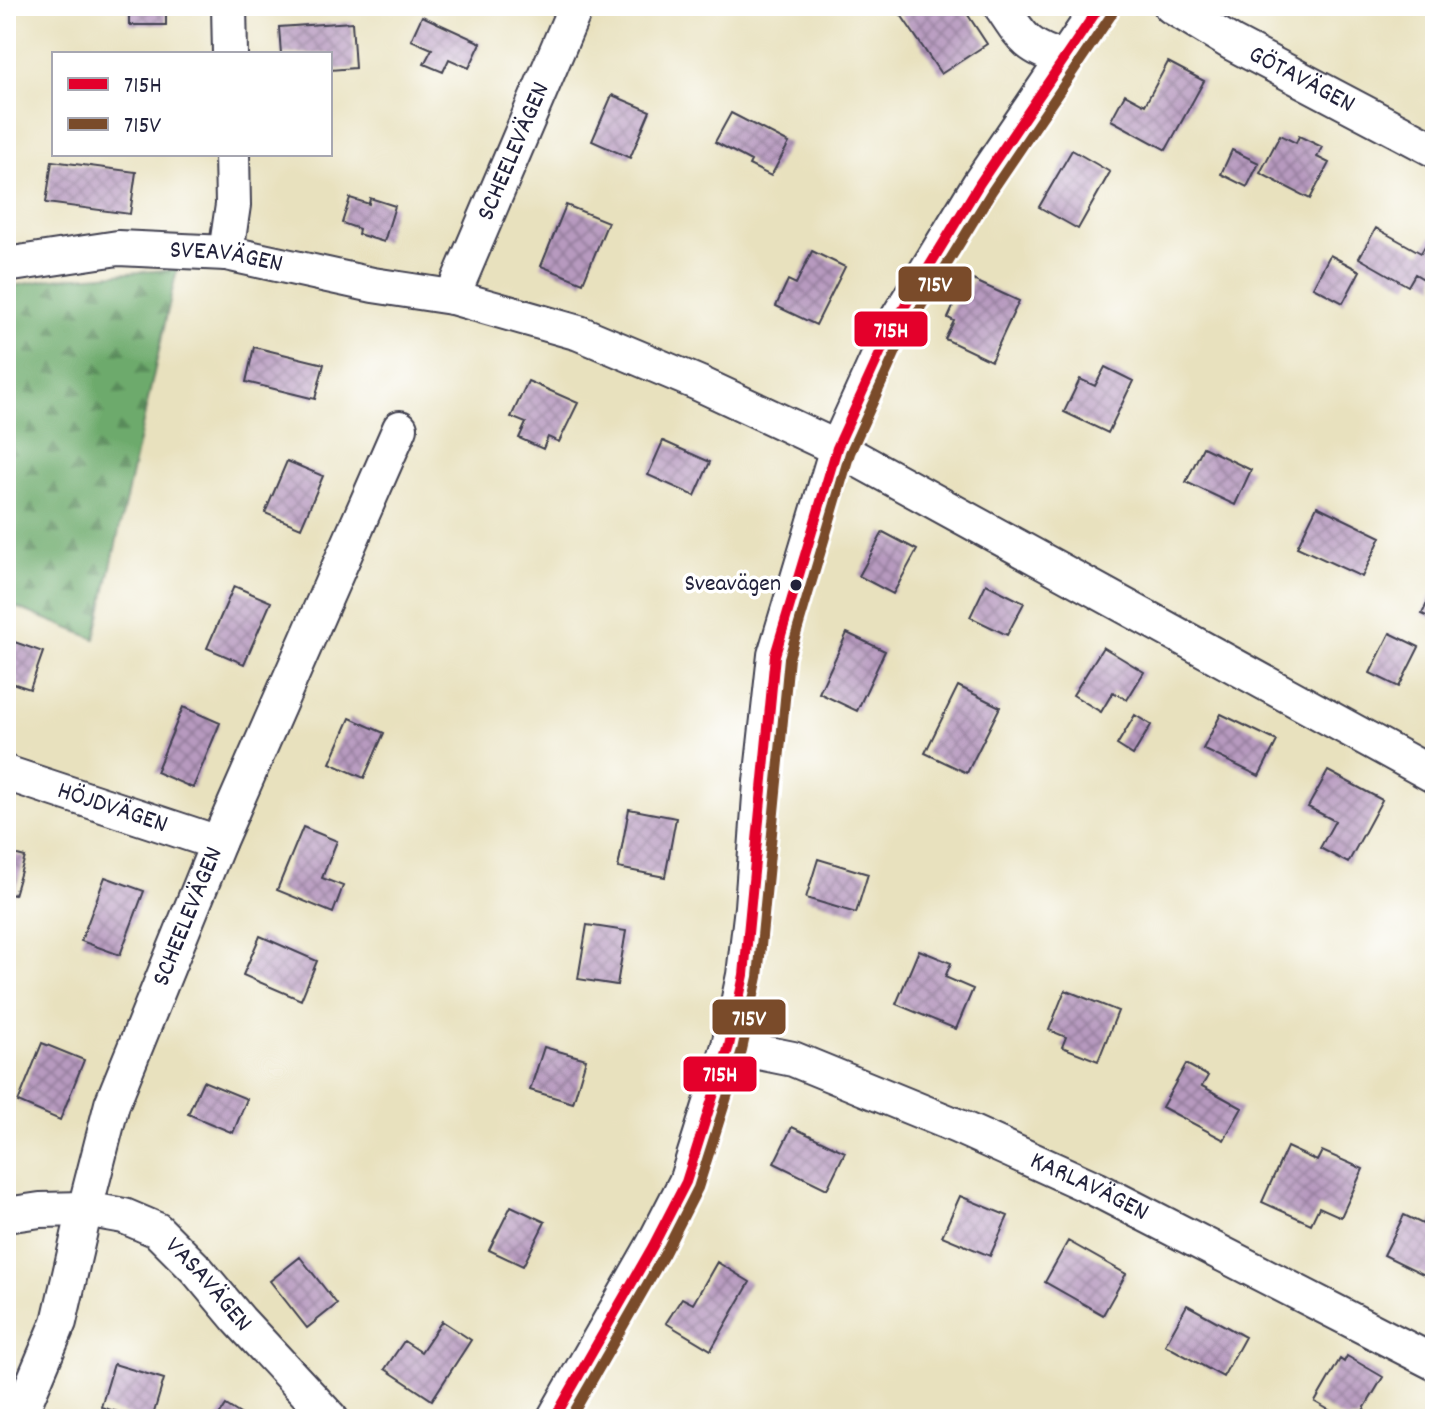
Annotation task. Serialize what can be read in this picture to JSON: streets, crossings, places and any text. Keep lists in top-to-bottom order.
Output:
{
  "streets": {
    "street": [
      "GÖTAVÄGEN",
      "SCHEELEVÄGEN",
      "SVEAVÄGEN",
      "HÖJDVÄGEN",
      "KARLAVÄGEN",
      "VASAVÄGEN"
    ]
  },
  "crossings": [
    ["SCHEELEVÄGEN", "SVEAVÄGEN"],
    ["SCHEELEVÄGEN", "HÖJDVÄGEN"],
    ["SCHEELEVÄGEN", "VASAVÄGEN"]
  ],
  "places": ["Sveavägen"],
  "lines": ["transit line 715H", "transit line 715V"],
  "legend": ["715H", "715V"]
}
